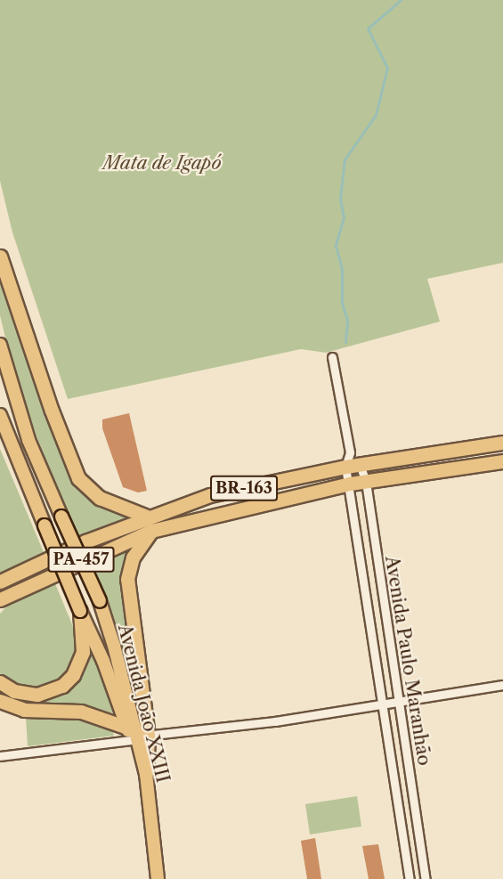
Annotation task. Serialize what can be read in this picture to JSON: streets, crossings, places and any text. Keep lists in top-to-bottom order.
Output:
{
  "streets": {
    "highway": ["BR-163"],
    "main road": ["PA-457", "Avenida João XXIII"],
    "street": ["Avenida Paulo Maranhão"]
  },
  "crossings": [
    ["BR-163", "Avenida Paulo Maranhão"]
  ],
  "parks": ["Mata de Igapó"]
}
